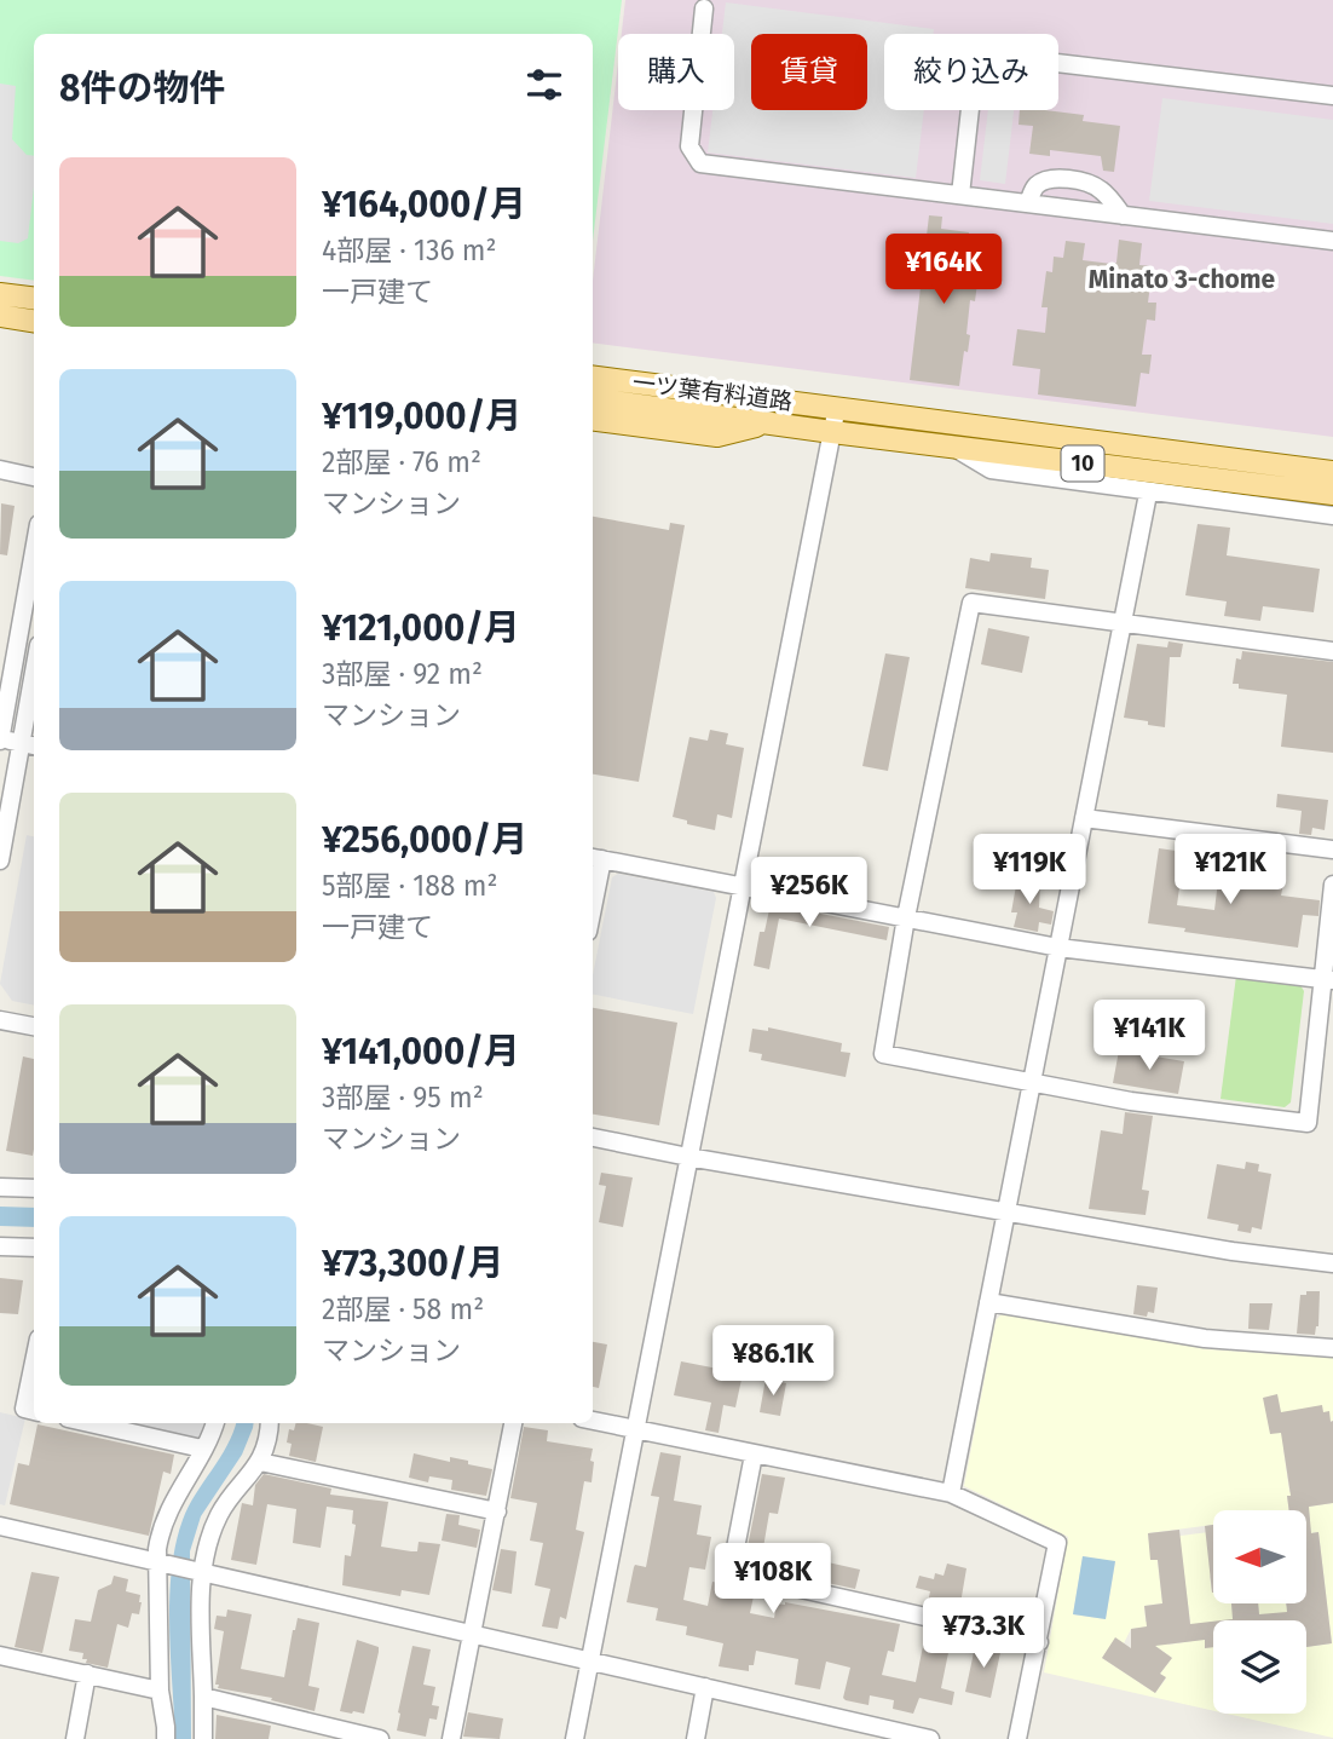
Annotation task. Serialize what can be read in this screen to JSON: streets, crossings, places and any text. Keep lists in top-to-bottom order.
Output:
{
  "streets": {
    "main road": ["一ツ葉有料道路", "10"]
  },
  "crossings": [
    ["一ツ葉有料道路", "10"]
  ],
  "districts": ["Minato 3-chome"],
  "north": "left",
  "page": {
    "chip": ["購入", "賃貸", "絞り込み"],
    "heading": "8件の物件",
    "list": [
      {
        "name": "¥164,000/月",
        "note": "4部屋 · 136 m² · 一戸建て"
      },
      {
        "name": "¥119,000/月",
        "note": "2部屋 · 76 m² · マンション"
      },
      {
        "name": "¥121,000/月",
        "note": "3部屋 · 92 m² · マンション"
      },
      {
        "name": "¥256,000/月",
        "note": "5部屋 · 188 m² · 一戸建て"
      },
      {
        "name": "¥141,000/月",
        "note": "3部屋 · 95 m² · マンション"
      },
      {
        "name": "¥73,300/月",
        "note": "2部屋 · 58 m² · マンション"
      }
    ],
    "price": [
      "¥164K",
      "¥119K",
      "¥121K",
      "¥256K",
      "¥141K",
      "¥86.1K",
      "¥108K",
      "¥73.3K"
    ]
  }
}
